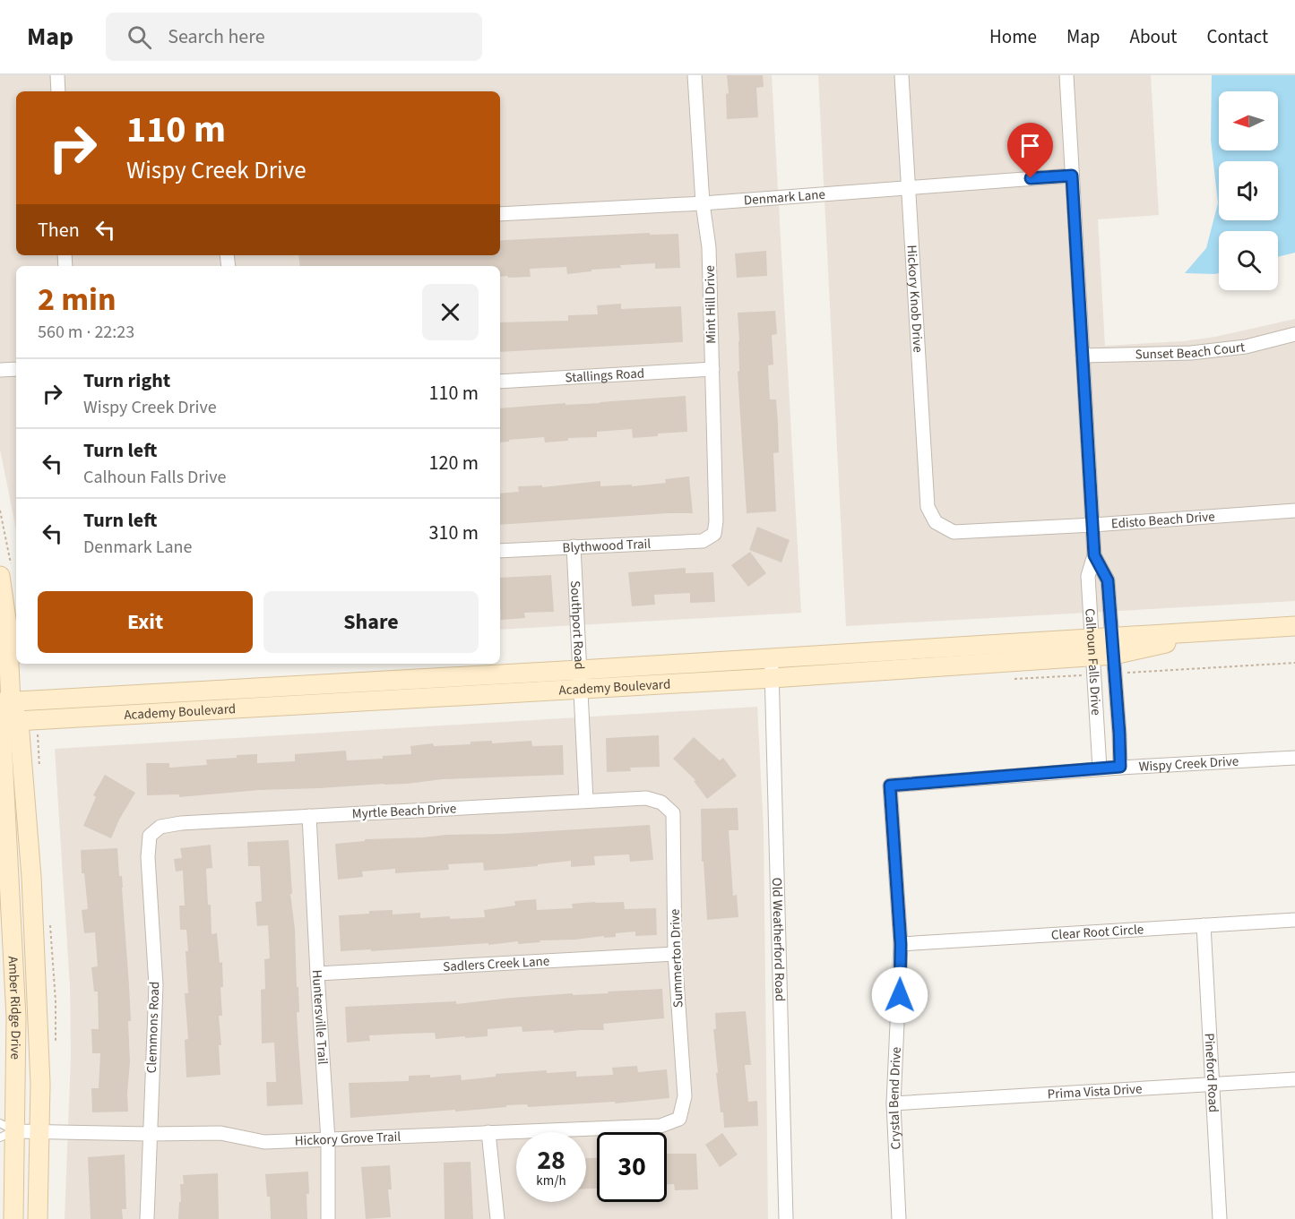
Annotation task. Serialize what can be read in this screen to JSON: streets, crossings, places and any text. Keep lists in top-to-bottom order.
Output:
{
  "streets": {
    "main road": ["Academy Boulevard", "Amber Ridge Drive"],
    "street": [
      "Denmark Lane",
      "Hickory Knob Drive",
      "Mint Hill Drive",
      "Sunset Beach Court",
      "Stallings Road",
      "Edisto Beach Drive",
      "Blythwood Trail",
      "Southport Road",
      "Calhoun Falls Drive",
      "Wispy Creek Drive",
      "Myrtle Beach Drive",
      "Clear Root Circle",
      "Old Weatherford Road",
      "Summerton Drive",
      "Sadlers Creek Lane",
      "Huntersville Trail",
      "Clemmons Road",
      "Pineford Road",
      "Prima Vista Drive",
      "Crystal Bend Drive",
      "Hickory Grove Trail"
    ]
  },
  "crossings": [
    ["Denmark Lane", "Hickory Knob Drive"],
    ["Denmark Lane", "Mint Hill Drive"],
    ["Denmark Lane", "Calhoun Falls Drive"],
    ["Hickory Knob Drive", "Edisto Beach Drive"],
    ["Mint Hill Drive", "Stallings Road"],
    ["Mint Hill Drive", "Blythwood Trail"],
    ["Sunset Beach Court", "Calhoun Falls Drive"],
    ["Edisto Beach Drive", "Calhoun Falls Drive"],
    ["Blythwood Trail", "Southport Road"],
    ["Southport Road", "Academy Boulevard"],
    ["Southport Road", "Myrtle Beach Drive"],
    ["Calhoun Falls Drive", "Academy Boulevard"],
    ["Calhoun Falls Drive", "Wispy Creek Drive"],
    ["Academy Boulevard", "Old Weatherford Road"],
    ["Academy Boulevard", "Amber Ridge Drive"],
    ["Wispy Creek Drive", "Crystal Bend Drive"],
    ["Myrtle Beach Drive", "Summerton Drive"],
    ["Myrtle Beach Drive", "Huntersville Trail"],
    ["Myrtle Beach Drive", "Clemmons Road"],
    ["Clear Root Circle", "Pineford Road"],
    ["Clear Root Circle", "Crystal Bend Drive"],
    ["Summerton Drive", "Sadlers Creek Lane"],
    ["Summerton Drive", "Hickory Grove Trail"],
    ["Sadlers Creek Lane", "Huntersville Trail"],
    ["Amber Ridge Drive", "Hickory Grove Trail"],
    ["Huntersville Trail", "Hickory Grove Trail"],
    ["Clemmons Road", "Hickory Grove Trail"],
    ["Pineford Road", "Prima Vista Drive"],
    ["Prima Vista Drive", "Crystal Bend Drive"]
  ],
  "north": "left",
  "page": {
    "header": "Map",
    "search": "Search here",
    "nav": [
      "Home",
      "Map",
      "About",
      "Contact"
    ],
    "turn": ["110 m", "Wispy Creek Drive"],
    "then": "Then",
    "heading": ["2 min", "560 m · 22:23"],
    "list": [
      {
        "name": "Turn right",
        "note": "Wispy Creek Drive",
        "value": "110 m"
      },
      {
        "name": "Turn left",
        "note": "Calhoun Falls Drive",
        "value": "120 m"
      },
      {
        "name": "Turn left",
        "note": "Denmark Lane",
        "value": "310 m"
      }
    ],
    "buttons": ["Exit", "Share"],
    "speed": "28 km/h",
    "limit": "30"
  }
}
